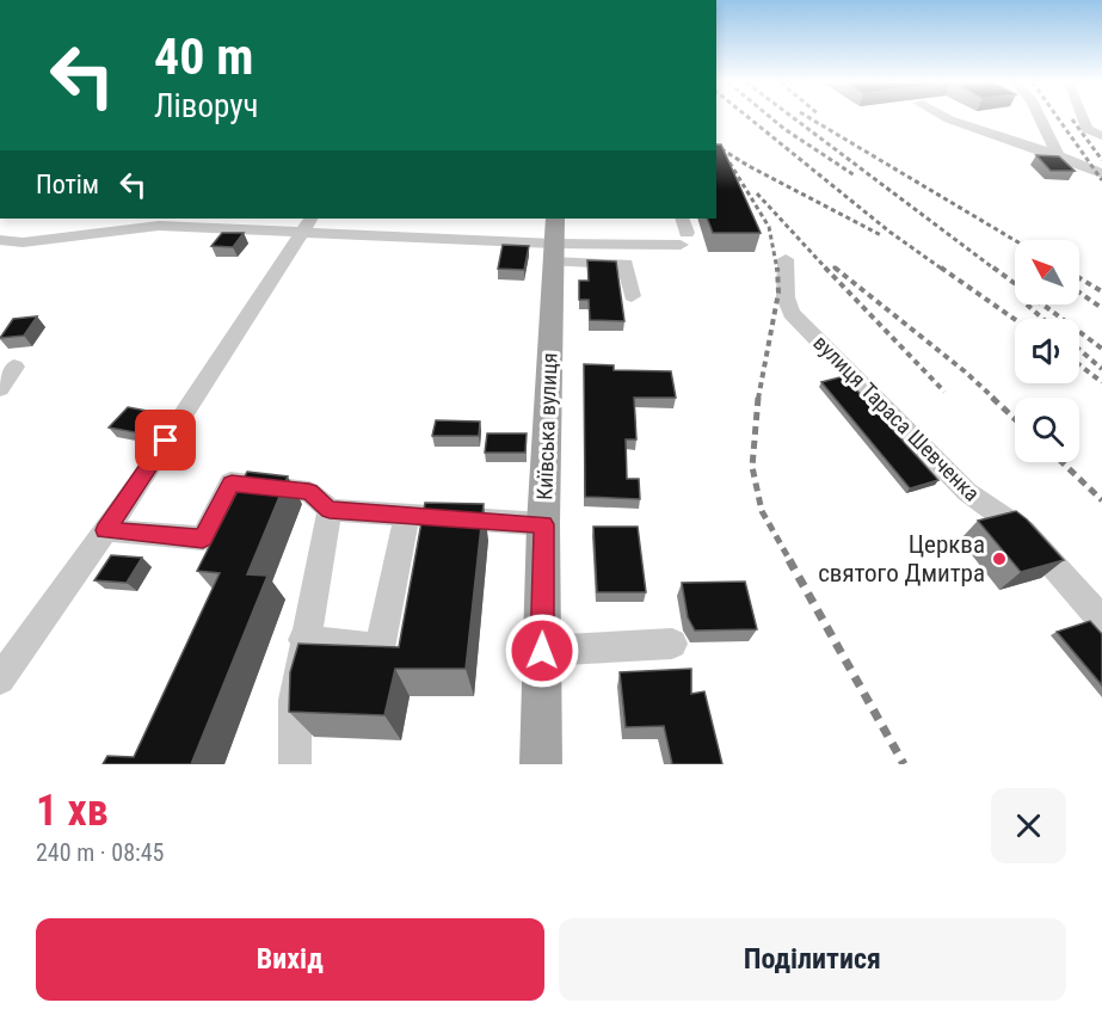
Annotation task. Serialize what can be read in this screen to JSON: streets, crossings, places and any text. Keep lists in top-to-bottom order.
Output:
{
  "streets": {
    "main road": ["Київська вулиця"],
    "street": ["вулиця Тараса Шевченка"]
  },
  "places": ["Церква святого Дмитра"],
  "north": "top left",
  "page": {
    "turn": ["40 m", "Ліворуч"],
    "then": "Потім",
    "heading": ["1 хв", "240 m · 08:45"],
    "buttons": ["Вихід", "Поділитися"]
  }
}
